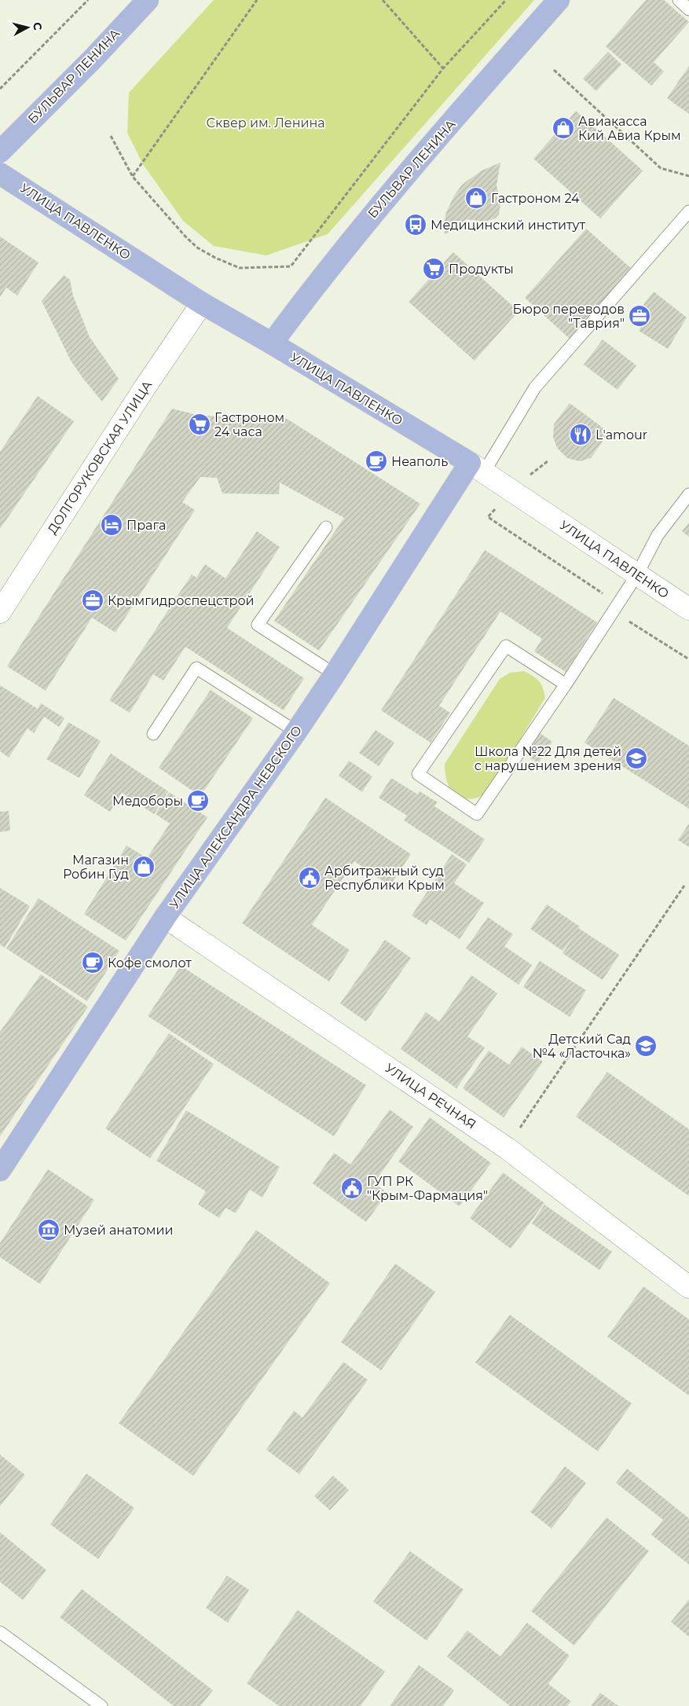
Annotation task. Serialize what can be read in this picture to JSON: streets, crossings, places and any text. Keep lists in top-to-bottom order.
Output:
{
  "streets": {
    "main road": ["БУЛЬВАР ЛЕНИНА", "УЛИЦА ПАВЛЕНКО", "УЛИЦА АЛЕКСАНДРА НЕВСКОГО"],
    "street": ["ДОЛГОРУКОВСКАЯ УЛИЦА", "УЛИЦА РЕЧНАЯ"]
  },
  "crossings": [
    ["БУЛЬВАР ЛЕНИНА", "УЛИЦА ПАВЛЕНКО"],
    ["УЛИЦА ПАВЛЕНКО", "ДОЛГОРУКОВСКАЯ УЛИЦА"],
    ["УЛИЦА ПАВЛЕНКО", "УЛИЦА АЛЕКСАНДРА НЕВСКОГО"],
    ["УЛИЦА АЛЕКСАНДРА НЕВСКОГО", "УЛИЦА РЕЧНАЯ"]
  ],
  "parks": ["Сквер им. Ленина"],
  "places": {
    "shop": ["Авиакасса Кий Авиа Крым", "Гастроном 24", "Магазин Робин Гуд"],
    "bus stop": ["Медицинский институт"],
    "supermarket": ["Продукты", "Гастроном 24 часа"],
    "office": ["Бюро переводов \"Таврия\"", "Крымгидроспецстрой"],
    "restaurant": ["L'amour"],
    "cafe": ["Неаполь", "Медоборы", "Кофе смолот"],
    "hotel": ["Прага"],
    "school or university": ["Школа №22 Для детей с нарушением зрения", "Детский Сад №4 «Ласточка»"],
    "public building": ["Арбитражный суд Республики Крым", "ГУП РК \"Крым-Фармация\""],
    "museum": ["Музей анатомии"]
  },
  "north": "right"
}
